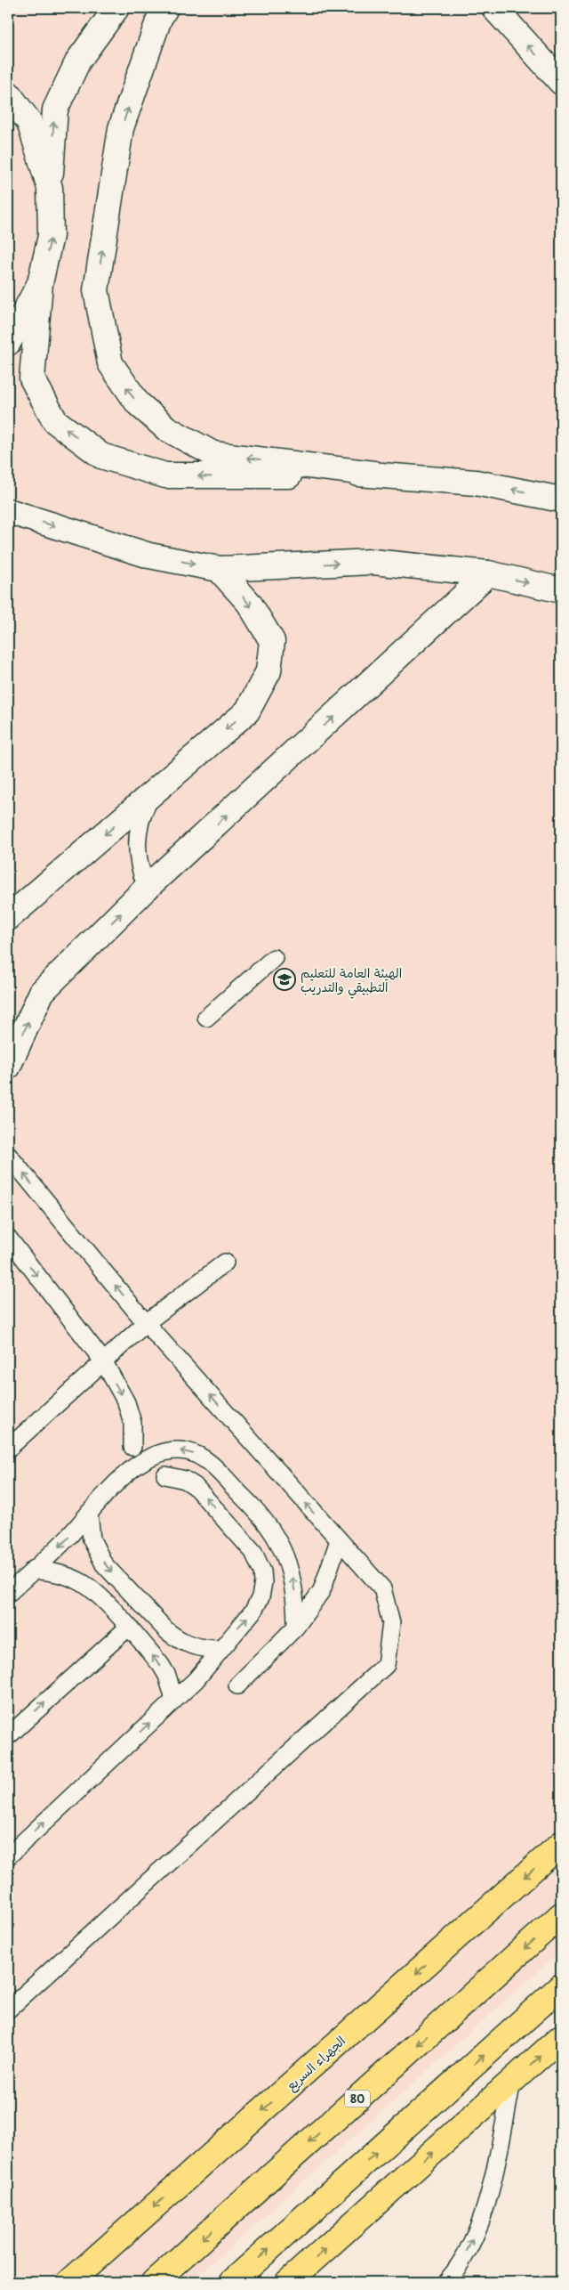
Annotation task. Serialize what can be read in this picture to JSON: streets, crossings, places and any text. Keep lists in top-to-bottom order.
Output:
{
  "streets": {
    "main road": ["الجهراء السريع", "80"]
  },
  "places": {
    "school or university": ["الهيئة العامة للتعليم التطبيقي والتدريب"]
  }
}
